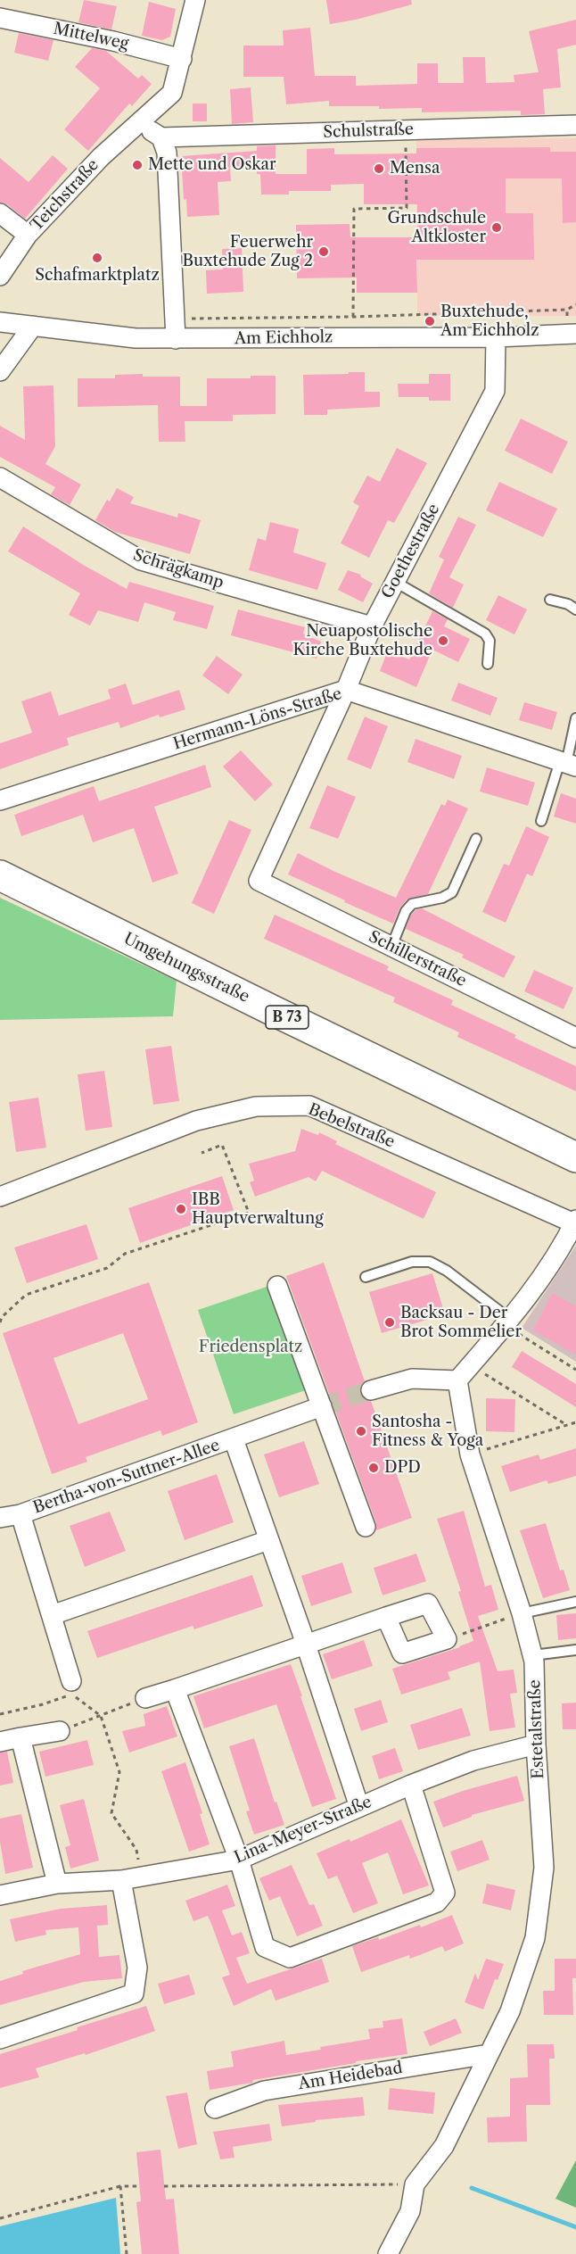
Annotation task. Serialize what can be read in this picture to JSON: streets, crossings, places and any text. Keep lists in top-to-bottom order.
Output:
{
  "streets": {
    "main road": ["Umgehungsstraße", "B 73"],
    "street": [
      "Mittelweg",
      "Schulstraße",
      "Teichstraße",
      "Am Eichholz",
      "Goethestraße",
      "Schrägkamp",
      "Hermann-Löns-Straße",
      "Schillerstraße",
      "Bebelstraße",
      "Bertha-von-Suttner-Allee",
      "Estetalstraße",
      "Lina-Meyer-Straße",
      "Am Heidebad"
    ]
  },
  "crossings": [
    ["Mittelweg", "Teichstraße"],
    ["Am Eichholz", "Goethestraße"],
    ["Goethestraße", "Schrägkamp"],
    ["Goethestraße", "Hermann-Löns-Straße"],
    ["Goethestraße", "Schillerstraße"],
    ["Bertha-von-Suttner-Allee", "Lina-Meyer-Straße"],
    ["Estetalstraße", "Lina-Meyer-Straße"],
    ["Estetalstraße", "Am Heidebad"]
  ],
  "parks": ["Friedensplatz"],
  "places": [
    "Mette und Oskar",
    "Mensa",
    "Grundschule Altkloster",
    "Feuerwehr Buxtehude Zug 2",
    "Schafmarktplatz",
    "Buxtehude, Am Eichholz",
    "Neuapostolische Kirche Buxtehude",
    "IBB Hauptverwaltung",
    "Backsau - Der Brot Sommelier",
    "Santosha - Fitness & Yoga",
    "DPD"
  ]
}
